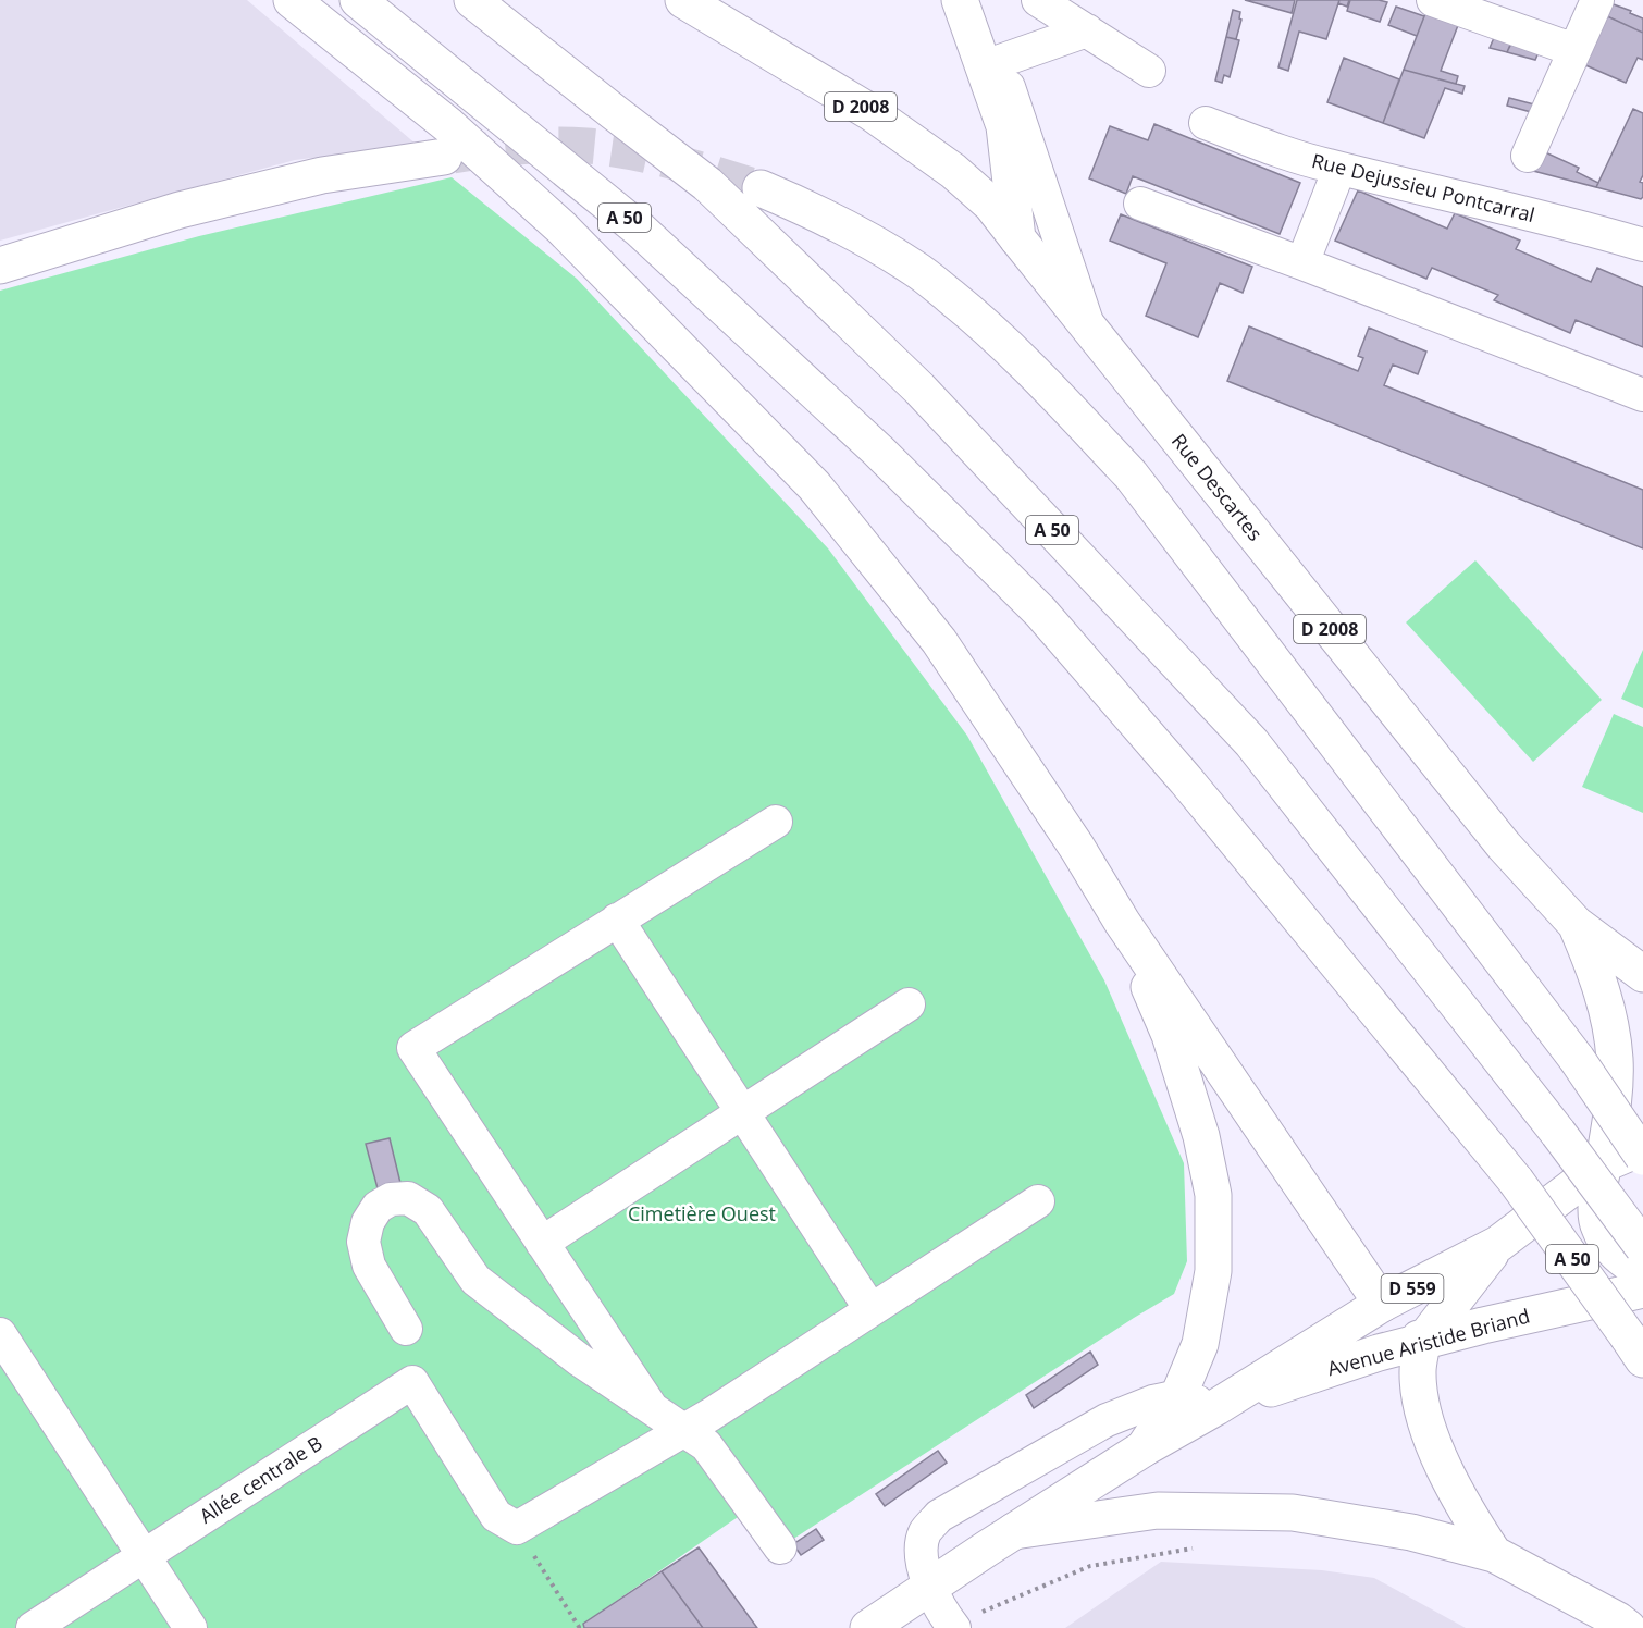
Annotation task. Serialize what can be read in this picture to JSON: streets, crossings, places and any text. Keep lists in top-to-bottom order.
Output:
{
  "streets": {
    "main road": [
      "D 2008",
      "A 50",
      "Rue Descartes",
      "D 559",
      "Avenue Aristide Briand"
    ],
    "street": ["Rue Dejussieu Pontcarral", "Allée centrale B"]
  },
  "crossings": [
    ["D 2008", "Rue Descartes"],
    ["Rue Descartes", "Avenue Aristide Briand"]
  ],
  "parks": ["Cimetière Ouest"]
}
